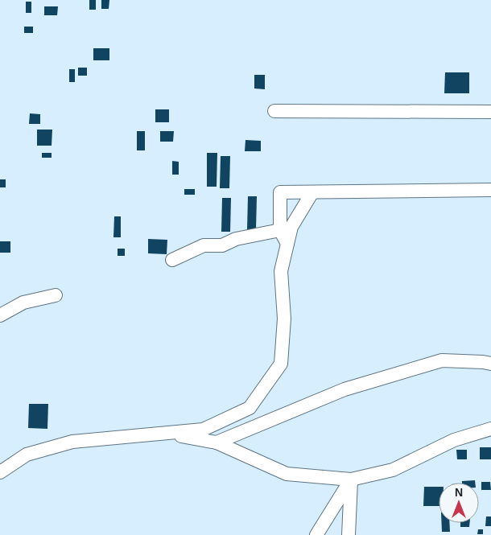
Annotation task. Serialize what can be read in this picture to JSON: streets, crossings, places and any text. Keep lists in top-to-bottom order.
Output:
{
  "north": "top"
}
